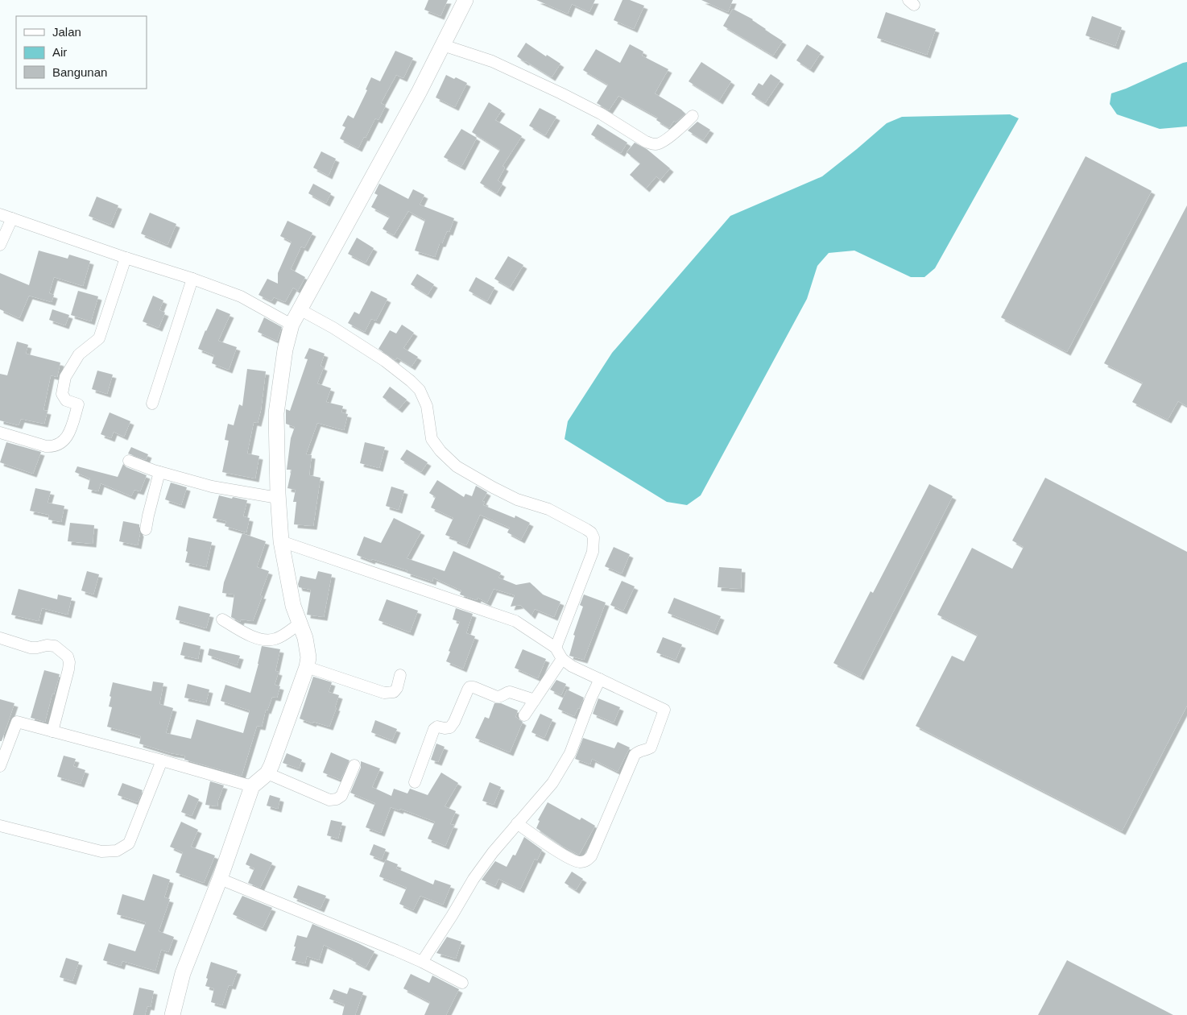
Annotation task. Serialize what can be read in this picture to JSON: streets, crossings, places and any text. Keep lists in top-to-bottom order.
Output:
{
  "legend": ["Jalan", "Air", "Bangunan"]
}
